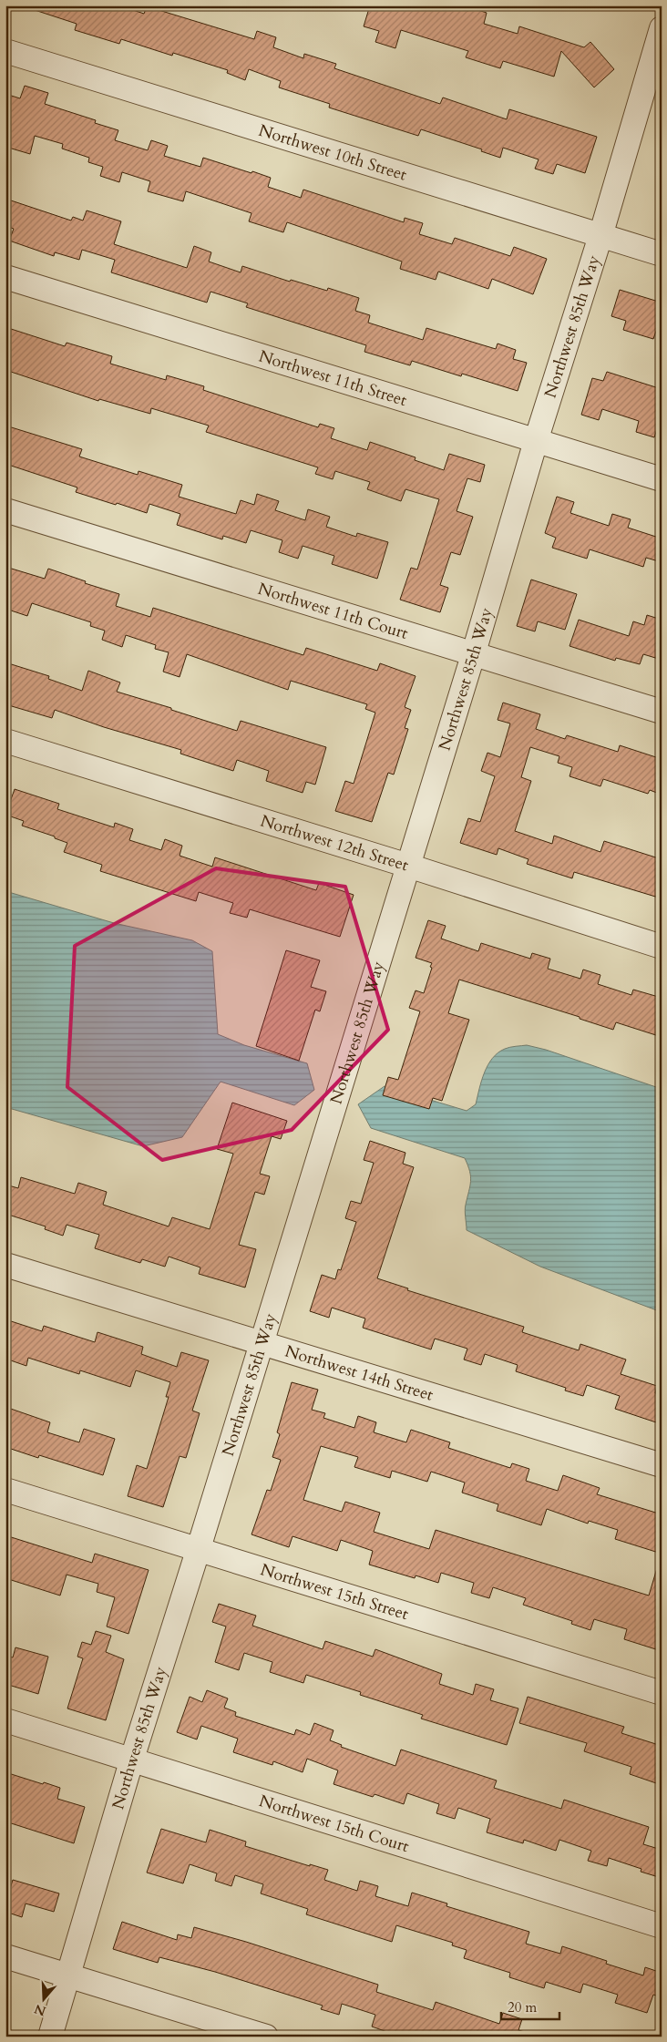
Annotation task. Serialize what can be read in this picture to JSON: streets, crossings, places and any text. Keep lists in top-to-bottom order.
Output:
{
  "streets": {
    "street": [
      "Northwest 10th Street",
      "Northwest 85th Way",
      "Northwest 11th Street",
      "Northwest 11th Court",
      "Northwest 12th Street",
      "Northwest 14th Street",
      "Northwest 15th Street",
      "Northwest 15th Court"
    ]
  },
  "crossings": [
    ["Northwest 10th Street", "Northwest 85th Way"],
    ["Northwest 85th Way", "Northwest 11th Street"],
    ["Northwest 85th Way", "Northwest 11th Court"],
    ["Northwest 85th Way", "Northwest 12th Street"],
    ["Northwest 85th Way", "Northwest 14th Street"],
    ["Northwest 85th Way", "Northwest 15th Street"],
    ["Northwest 85th Way", "Northwest 15th Court"]
  ],
  "scale_bar": "20 m",
  "north": "bottom"
}
